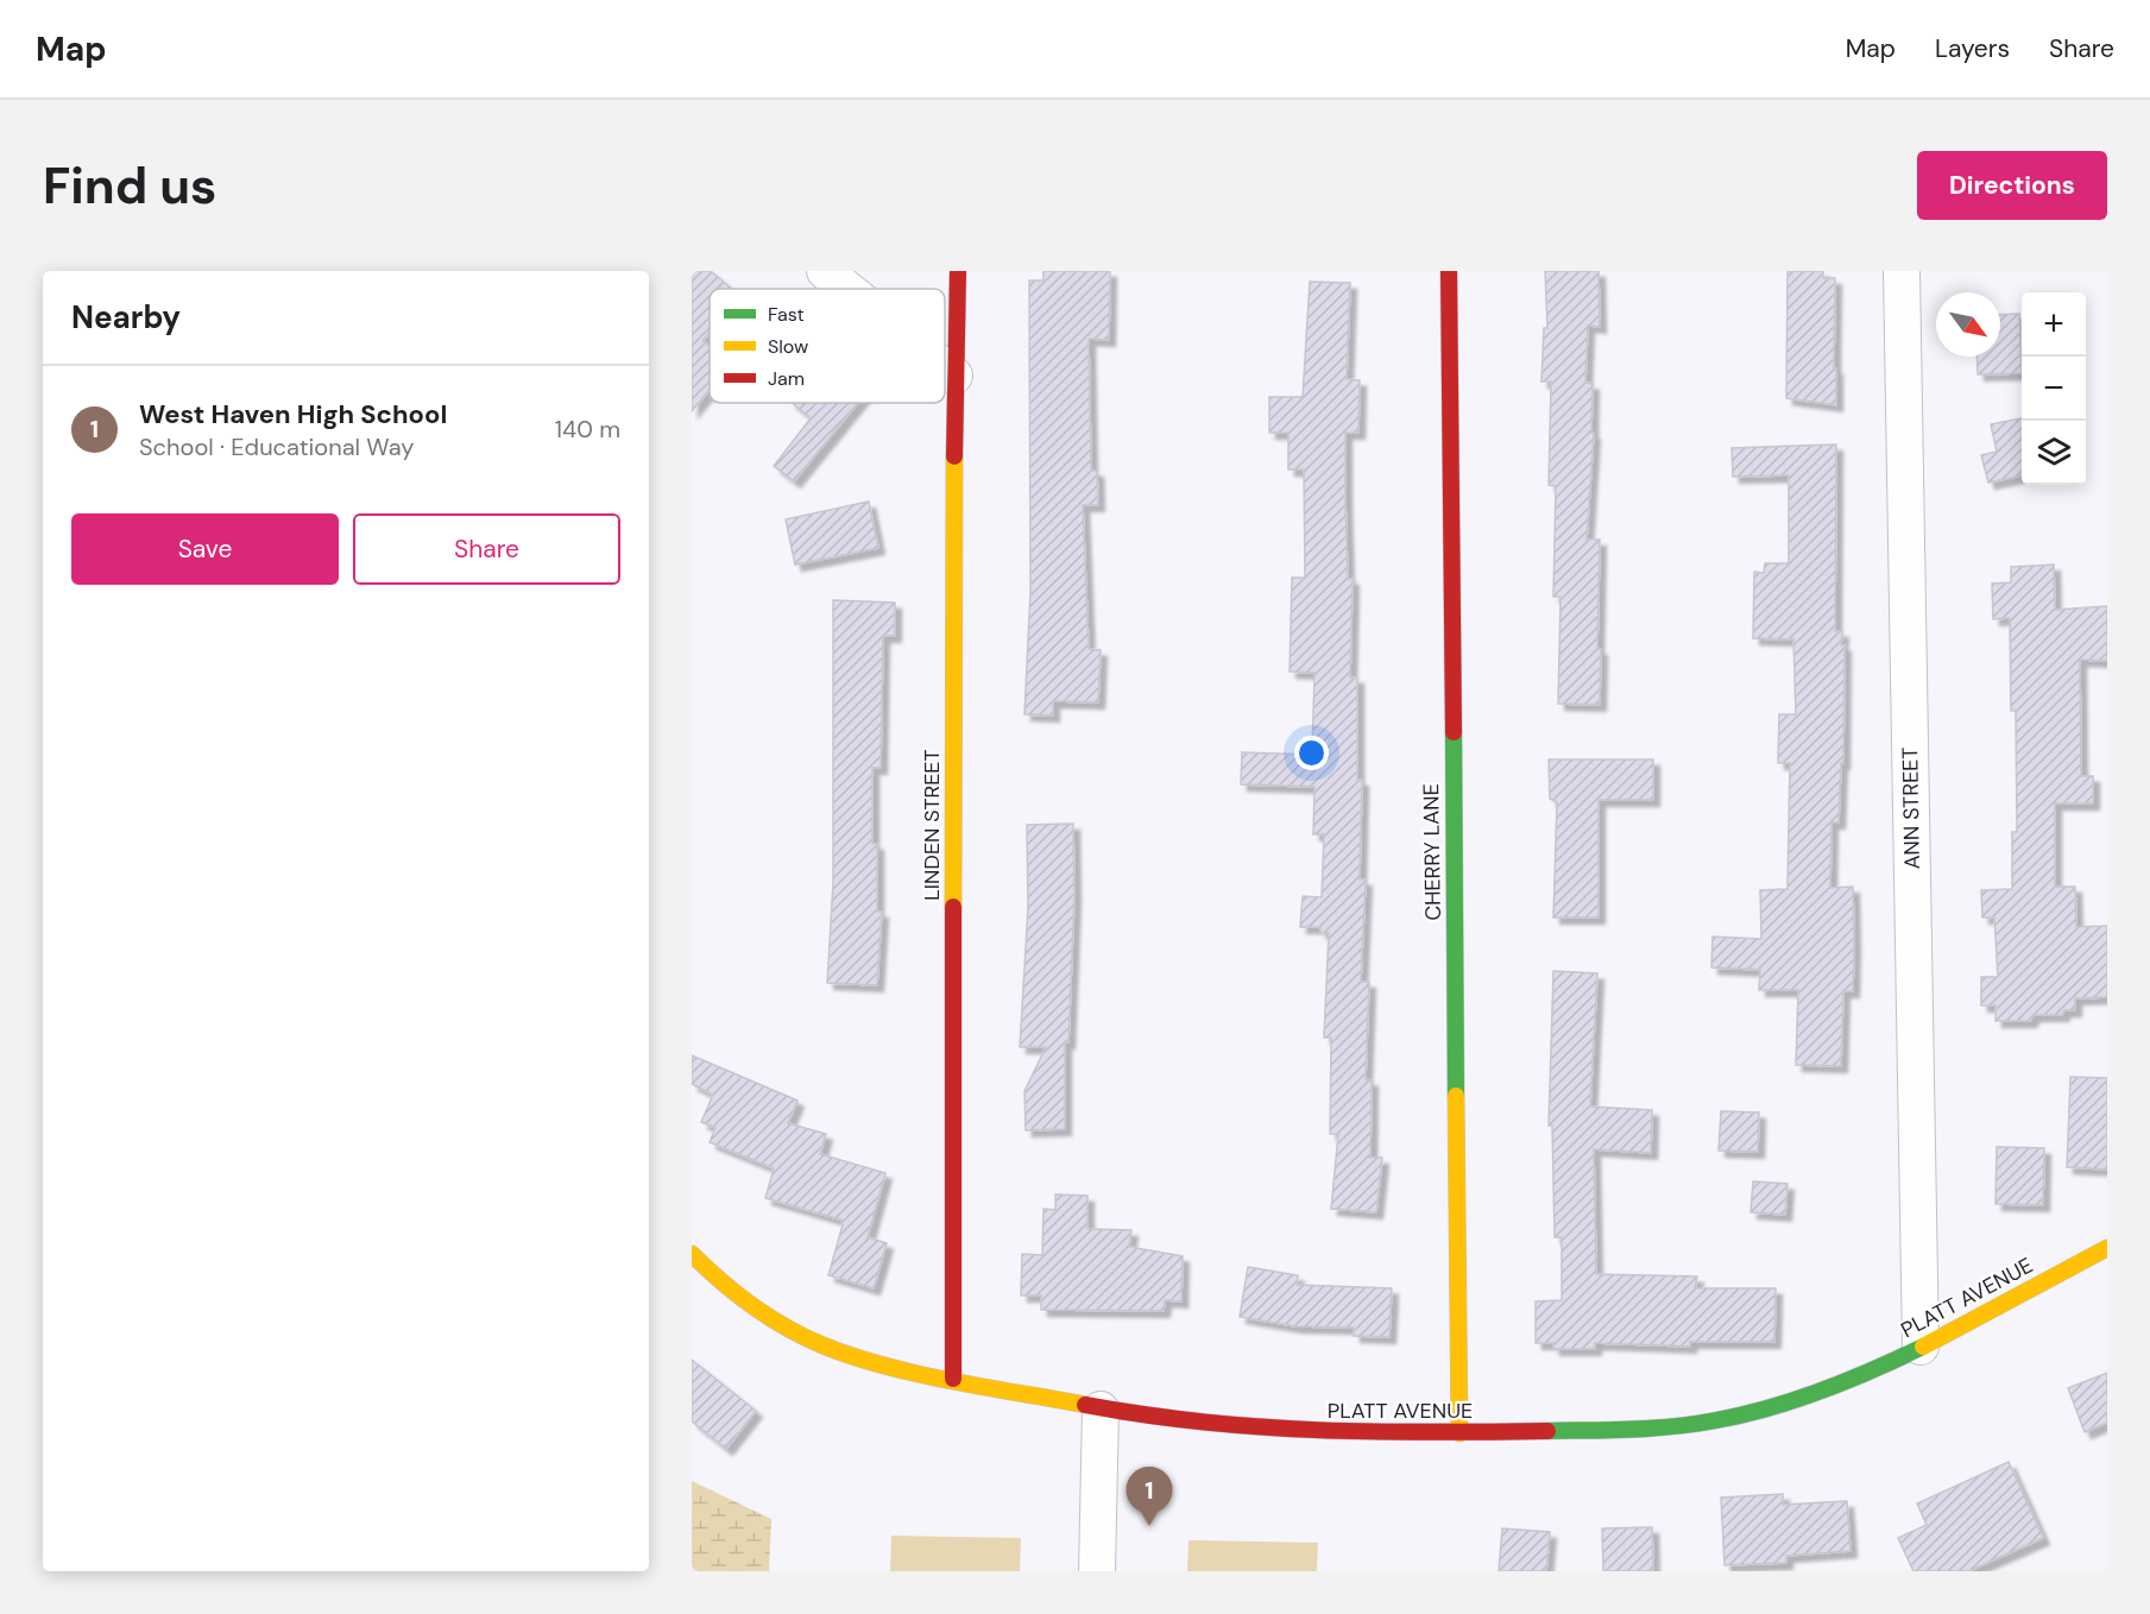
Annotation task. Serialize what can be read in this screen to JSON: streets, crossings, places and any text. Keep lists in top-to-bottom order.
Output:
{
  "streets": {
    "street": [
      "ANN STREET",
      "LINDEN STREET",
      "CHERRY LANE",
      "PLATT AVENUE"
    ]
  },
  "crossings": [
    ["ANN STREET", "PLATT AVENUE"],
    ["LINDEN STREET", "PLATT AVENUE"],
    ["CHERRY LANE", "PLATT AVENUE"]
  ],
  "legend": ["Fast", "Slow", "Jam"],
  "north": "bottom right",
  "page": {
    "header": "Map",
    "nav": ["Map", "Layers", "Share"],
    "buttons": [
      "Directions",
      ["Save", "Share"]
    ],
    "title": "Find us",
    "heading": "Nearby",
    "map_buttons": ["+", "−"],
    "list": [
      {
        "mark": "1",
        "name": "West Haven High School",
        "note": "School · Educational Way",
        "value": "140 m"
      }
    ],
    "pins": "1"
  }
}
